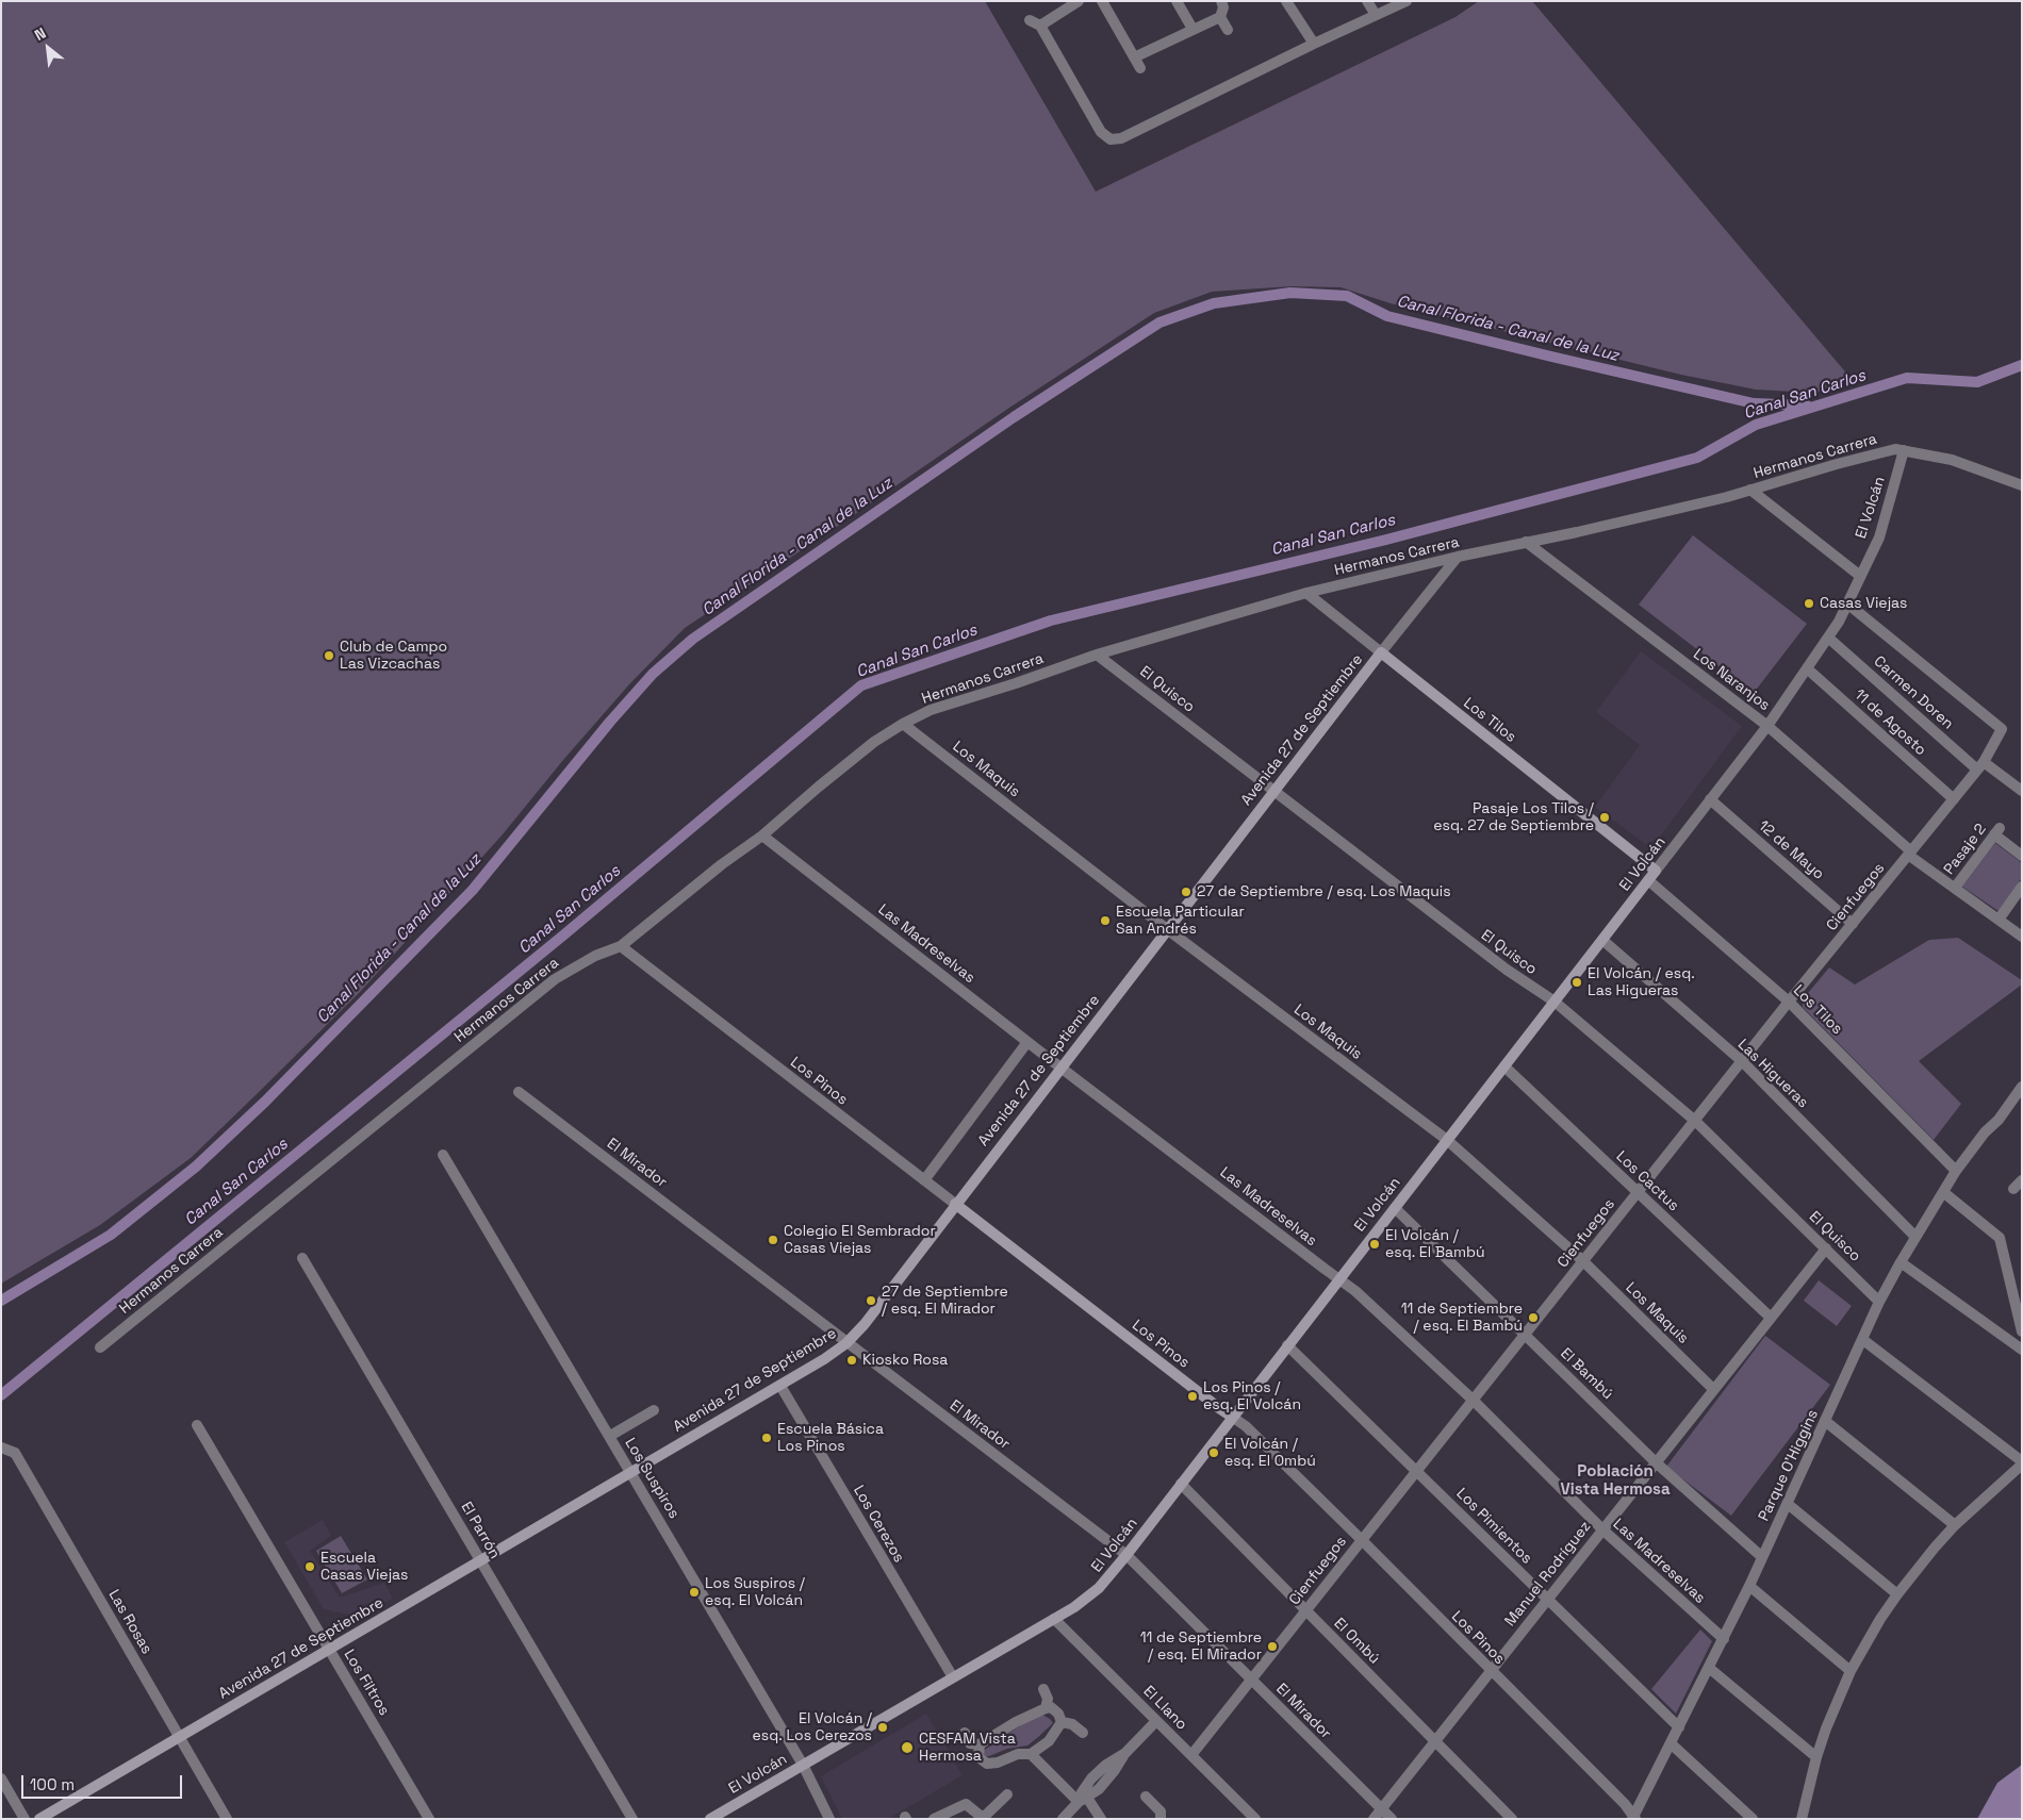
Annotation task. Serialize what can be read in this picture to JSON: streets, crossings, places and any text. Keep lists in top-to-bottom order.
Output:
{
  "streets": {
    "street": [
      "Hermanos Carrera",
      "El Volcán",
      "Los Naranjos",
      "El Quisco",
      "Carmen Doren",
      "Los Tilos",
      "11 de Agosto",
      "Avenida 27 de Septiembre",
      "Los Maquis",
      "Pasaje 2",
      "12 de Mayo",
      "Cienfuegos",
      "Las Madreselvas",
      "Las Higueras",
      "Los Pinos",
      "El Mirador",
      "Los Cactus",
      "El Bambú",
      "Parque O'Higgins",
      "Los Suspiros",
      "Los Cerezos",
      "Los Pimientos",
      "El Parrón",
      "Manuel Rodríguez",
      "Las Rosas",
      "El Ombú",
      "Los Filtros",
      "El Llano"
    ]
  },
  "crossings": [
    ["Hermanos Carrera", "El Volcán"],
    ["Hermanos Carrera", "Los Naranjos"],
    ["Hermanos Carrera", "El Quisco"],
    ["Hermanos Carrera", "Los Tilos"],
    ["Hermanos Carrera", "Avenida 27 de Septiembre"],
    ["Hermanos Carrera", "Los Maquis"],
    ["Hermanos Carrera", "Las Madreselvas"],
    ["Hermanos Carrera", "Los Pinos"],
    ["El Volcán", "Los Naranjos"],
    ["El Volcán", "El Quisco"],
    ["El Volcán", "Carmen Doren"],
    ["El Volcán", "Los Tilos"],
    ["El Volcán", "11 de Agosto"],
    ["El Volcán", "Los Maquis"],
    ["El Volcán", "12 de Mayo"],
    ["El Volcán", "Cienfuegos"],
    ["El Volcán", "Las Madreselvas"],
    ["El Volcán", "Las Higueras"],
    ["El Volcán", "Los Pinos"],
    ["El Volcán", "El Mirador"],
    ["El Volcán", "Los Cactus"],
    ["El Volcán", "El Bambú"],
    ["El Volcán", "Los Suspiros"],
    ["El Volcán", "Los Cerezos"],
    ["El Volcán", "Los Pimientos"],
    ["El Volcán", "El Ombú"],
    ["El Volcán", "El Llano"],
    ["Los Naranjos", "Pasaje 2"],
    ["Los Naranjos", "Cienfuegos"],
    ["El Quisco", "Avenida 27 de Septiembre"],
    ["El Quisco", "Cienfuegos"],
    ["El Quisco", "Parque O'Higgins"],
    ["El Quisco", "Manuel Rodríguez"],
    ["Carmen Doren", "Cienfuegos"],
    ["Los Tilos", "Avenida 27 de Septiembre"],
    ["Los Tilos", "Cienfuegos"],
    ["Los Tilos", "Parque O'Higgins"],
    ["11 de Agosto", "Cienfuegos"],
    ["Avenida 27 de Septiembre", "Los Maquis"],
    ["Avenida 27 de Septiembre", "Las Madreselvas"],
    ["Avenida 27 de Septiembre", "Los Pinos"],
    ["Avenida 27 de Septiembre", "El Mirador"],
    ["Avenida 27 de Septiembre", "Los Suspiros"],
    ["Avenida 27 de Septiembre", "Los Cerezos"],
    ["Avenida 27 de Septiembre", "El Parrón"],
    ["Avenida 27 de Septiembre", "Las Rosas"],
    ["Avenida 27 de Septiembre", "Los Filtros"],
    ["Los Maquis", "Cienfuegos"],
    ["Los Maquis", "Manuel Rodríguez"],
    ["12 de Mayo", "Cienfuegos"],
    ["Cienfuegos", "Las Madreselvas"],
    ["Cienfuegos", "Las Higueras"],
    ["Cienfuegos", "Los Pinos"],
    ["Cienfuegos", "El Mirador"],
    ["Cienfuegos", "Los Cactus"],
    ["Cienfuegos", "El Bambú"],
    ["Cienfuegos", "Los Pimientos"],
    ["Cienfuegos", "El Ombú"],
    ["Cienfuegos", "El Llano"],
    ["Las Madreselvas", "Parque O'Higgins"],
    ["Las Madreselvas", "Manuel Rodríguez"],
    ["Las Higueras", "Parque O'Higgins"],
    ["Los Pinos", "Parque O'Higgins"],
    ["Los Pinos", "Manuel Rodríguez"],
    ["El Mirador", "Manuel Rodríguez"],
    ["Los Cactus", "Manuel Rodríguez"],
    ["El Bambú", "Parque O'Higgins"],
    ["El Bambú", "Manuel Rodríguez"],
    ["Parque O'Higgins", "Los Pimientos"],
    ["Los Pimientos", "Manuel Rodríguez"],
    ["Manuel Rodríguez", "El Ombú"]
  ],
  "districts": ["Población Vista Hermosa"],
  "water": ["Canal Florida - Canal de la Luz", "Canal San Carlos"],
  "places": [
    "Casas Viejas",
    "Club de Campo Las Vizcachas",
    "Pasaje Los Tilos / esq. 27 de Septiembre",
    "27 de Septiembre / esq. Los Maquis",
    "Escuela Particular San Andrés",
    "El Volcán / esq. Las Higueras",
    "Colegio El Sembrador Casas Viejas",
    "El Volcán / esq. El Bambú",
    "27 de Septiembre / esq. El Mirador",
    "11 de Septiembre / esq. El Bambú",
    "Kiosko Rosa",
    "Los Pinos / esq. El Volcán",
    "Escuela Básica Los Pinos",
    "El Volcán / esq. El Ombú",
    "Escuela Casas Viejas",
    "Los Suspiros / esq. El Volcán",
    "11 de Septiembre / esq. El Mirador",
    "El Volcán / esq. Los Cerezos",
    "CESFAM Vista Hermosa"
  ],
  "scale_bar": "100 m",
  "north": "top left"
}
